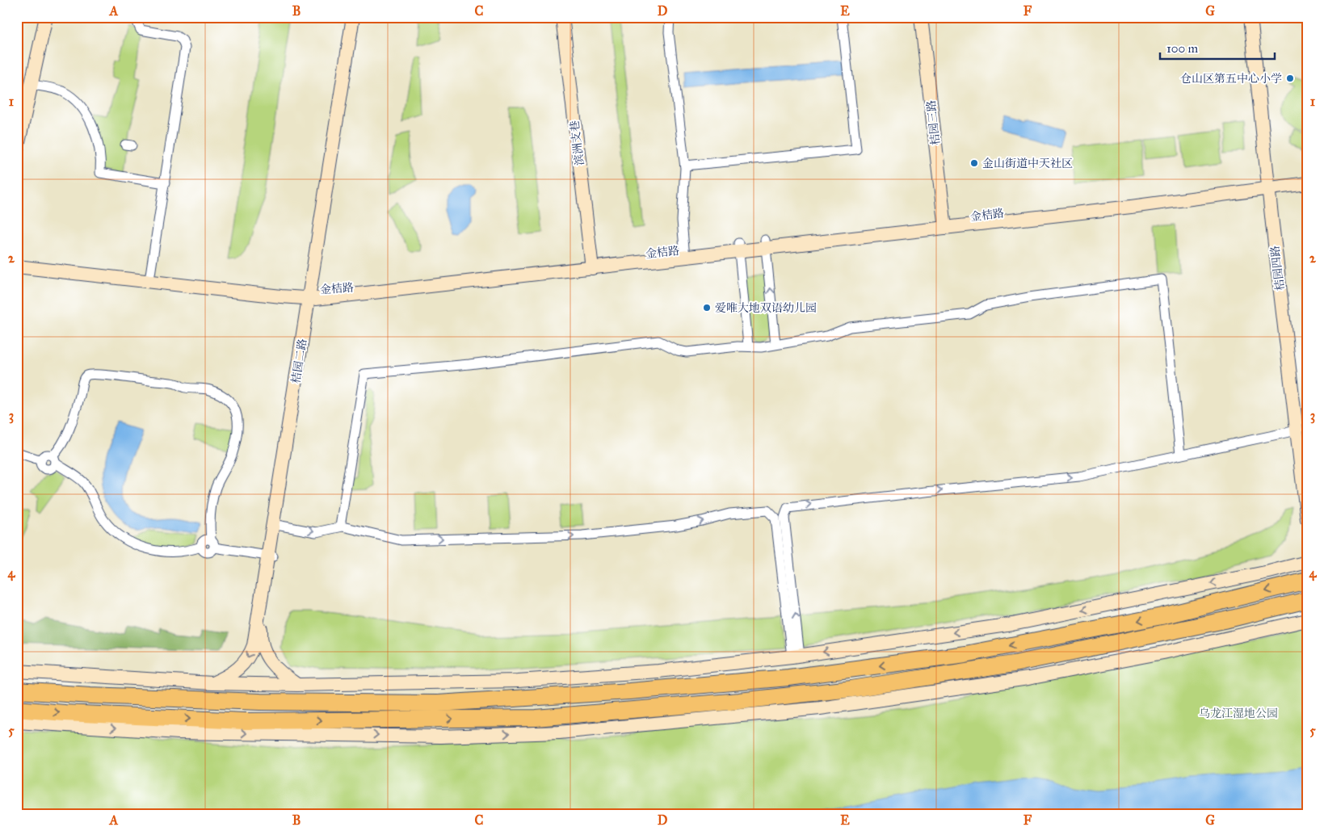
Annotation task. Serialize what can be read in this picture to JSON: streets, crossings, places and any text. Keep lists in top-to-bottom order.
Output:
{
  "streets": {
    "main road": [
      "桔园三路",
      "滨洲支巷",
      "金桔路",
      "桔园四路",
      "桔园二路"
    ]
  },
  "crossings": [
    ["桔园三路", "金桔路"],
    ["滨洲支巷", "金桔路"],
    ["金桔路", "桔园四路"],
    ["金桔路", "桔园二路"]
  ],
  "parks": ["乌龙江湿地公园"],
  "places": ["仓山区第五中心小学", "金山街道中天社区", "爱唯大地双语幼儿园"],
  "scale_bar": "100 m",
  "grid": {
    "columns": [
      "A",
      "B",
      "C",
      "D",
      "E",
      "F",
      "G"
    ],
    "rows": [
      "1",
      "2",
      "3",
      "4",
      "5"
    ]
  }
}
